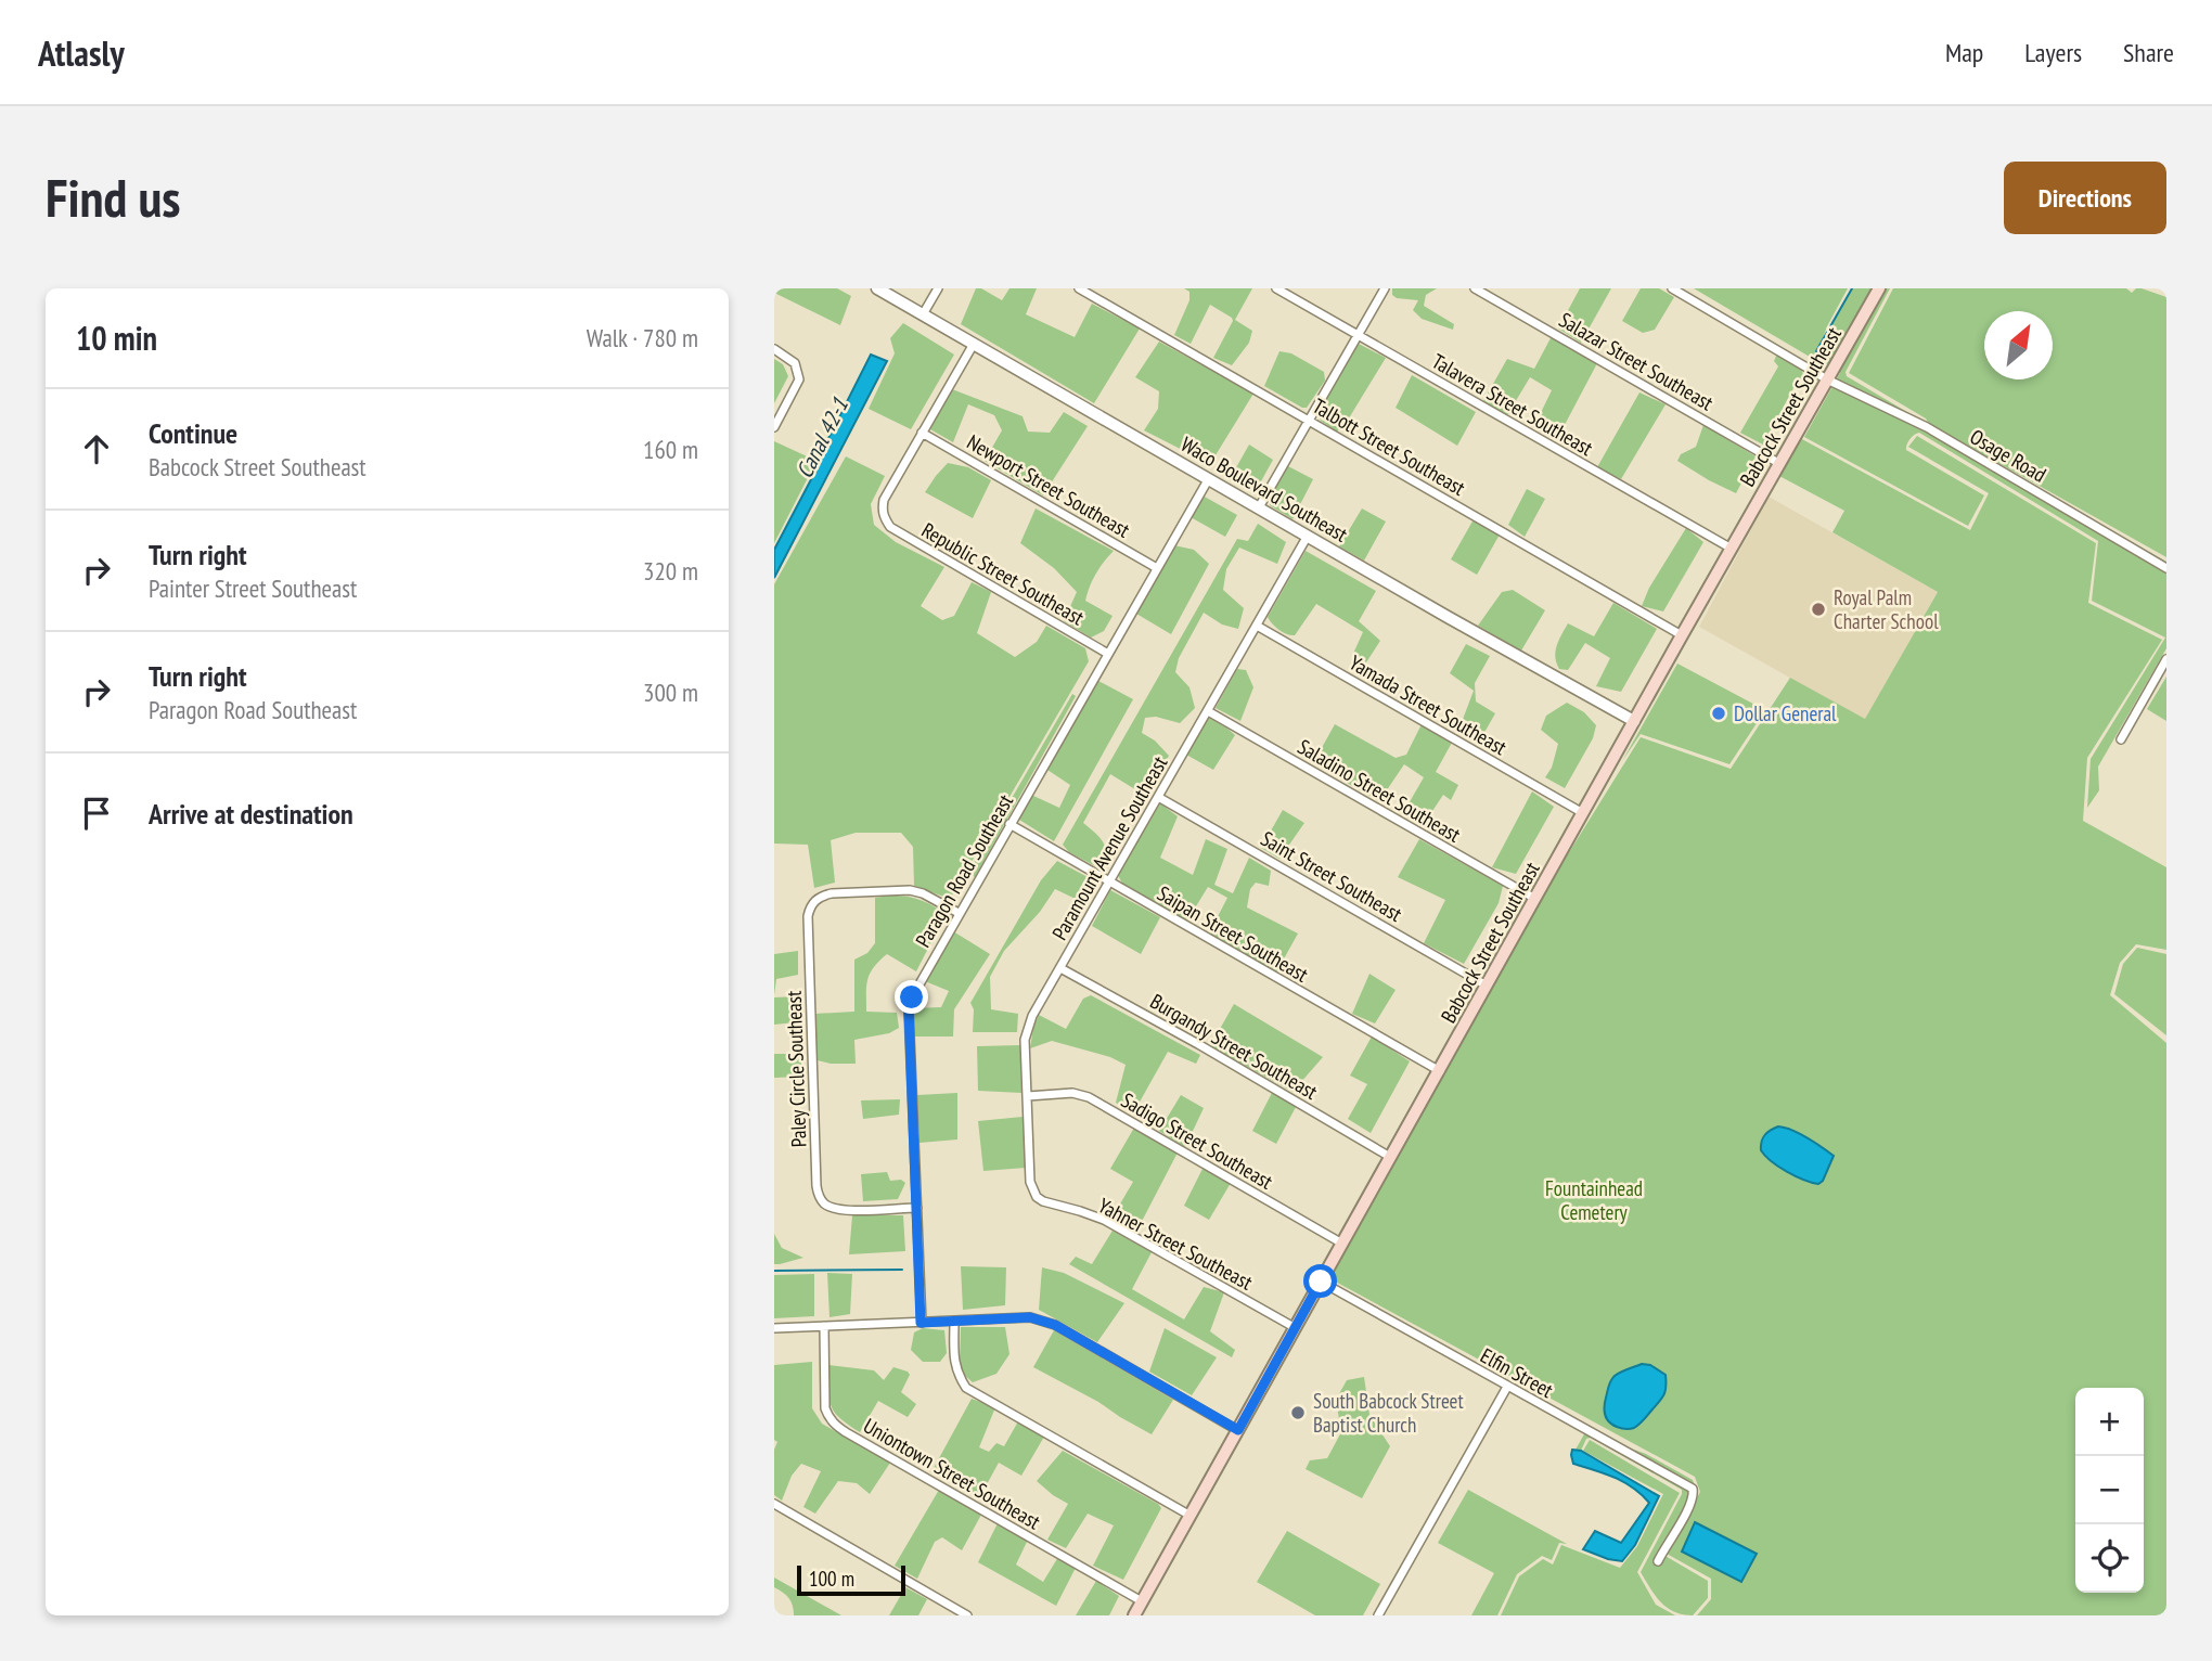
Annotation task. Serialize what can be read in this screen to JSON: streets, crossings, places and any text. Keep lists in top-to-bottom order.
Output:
{
  "streets": {
    "main road": ["Babcock Street Southeast"],
    "street": [
      "Salazar Street Southeast",
      "Talavera Street Southeast",
      "Talbott Street Southeast",
      "Osage Road",
      "Newport Street Southeast",
      "Waco Boulevard Southeast",
      "Republic Street Southeast",
      "Yamada Street Southeast",
      "Saladino Street Southeast",
      "Paramount Avenue Southeast",
      "Paragon Road Southeast",
      "Saint Street Southeast",
      "Saipan Street Southeast",
      "Burgandy Street Southeast",
      "Paley Circle Southeast",
      "Sadigo Street Southeast",
      "Yahner Street Southeast",
      "Elfin Street",
      "Uniontown Street Southeast"
    ]
  },
  "crossings": [
    ["Salazar Street Southeast", "Babcock Street Southeast"],
    ["Talavera Street Southeast", "Babcock Street Southeast"],
    ["Babcock Street Southeast", "Talbott Street Southeast"],
    ["Babcock Street Southeast", "Osage Road"],
    ["Babcock Street Southeast", "Waco Boulevard Southeast"],
    ["Babcock Street Southeast", "Yamada Street Southeast"],
    ["Babcock Street Southeast", "Saladino Street Southeast"],
    ["Babcock Street Southeast", "Saint Street Southeast"],
    ["Babcock Street Southeast", "Saipan Street Southeast"],
    ["Babcock Street Southeast", "Burgandy Street Southeast"],
    ["Babcock Street Southeast", "Sadigo Street Southeast"],
    ["Babcock Street Southeast", "Yahner Street Southeast"],
    ["Babcock Street Southeast", "Elfin Street"],
    ["Babcock Street Southeast", "Uniontown Street Southeast"],
    ["Newport Street Southeast", "Republic Street Southeast"],
    ["Newport Street Southeast", "Paragon Road Southeast"],
    ["Waco Boulevard Southeast", "Paramount Avenue Southeast"],
    ["Waco Boulevard Southeast", "Paragon Road Southeast"],
    ["Republic Street Southeast", "Paragon Road Southeast"],
    ["Yamada Street Southeast", "Paramount Avenue Southeast"],
    ["Saladino Street Southeast", "Paramount Avenue Southeast"],
    ["Paramount Avenue Southeast", "Saint Street Southeast"],
    ["Paramount Avenue Southeast", "Saipan Street Southeast"],
    ["Paramount Avenue Southeast", "Burgandy Street Southeast"],
    ["Paramount Avenue Southeast", "Sadigo Street Southeast"],
    ["Paramount Avenue Southeast", "Yahner Street Southeast"],
    ["Paragon Road Southeast", "Saipan Street Southeast"],
    ["Paragon Road Southeast", "Paley Circle Southeast"]
  ],
  "water": ["Canal 42-1"],
  "parks": ["Fountainhead Cemetery"],
  "places": ["Royal Palm Charter School", "Dollar General", "South Babcock Street Baptist Church"],
  "scale_bar": "100 m",
  "north": "top right",
  "page": {
    "header": "Atlasly",
    "nav": ["Map", "Layers", "Share"],
    "buttons": "Directions",
    "title": "Find us",
    "heading": ["10 min", "Walk · 780 m"],
    "list": [
      ["Continue", "Babcock Street Southeast", "160 m"],
      ["Turn right", "Painter Street Southeast", "320 m"],
      ["Turn right", "Paragon Road Southeast", "300 m"],
      "Arrive at destination"
    ],
    "map_buttons": ["+", "−"],
    "scale": "100 m"
  }
}
